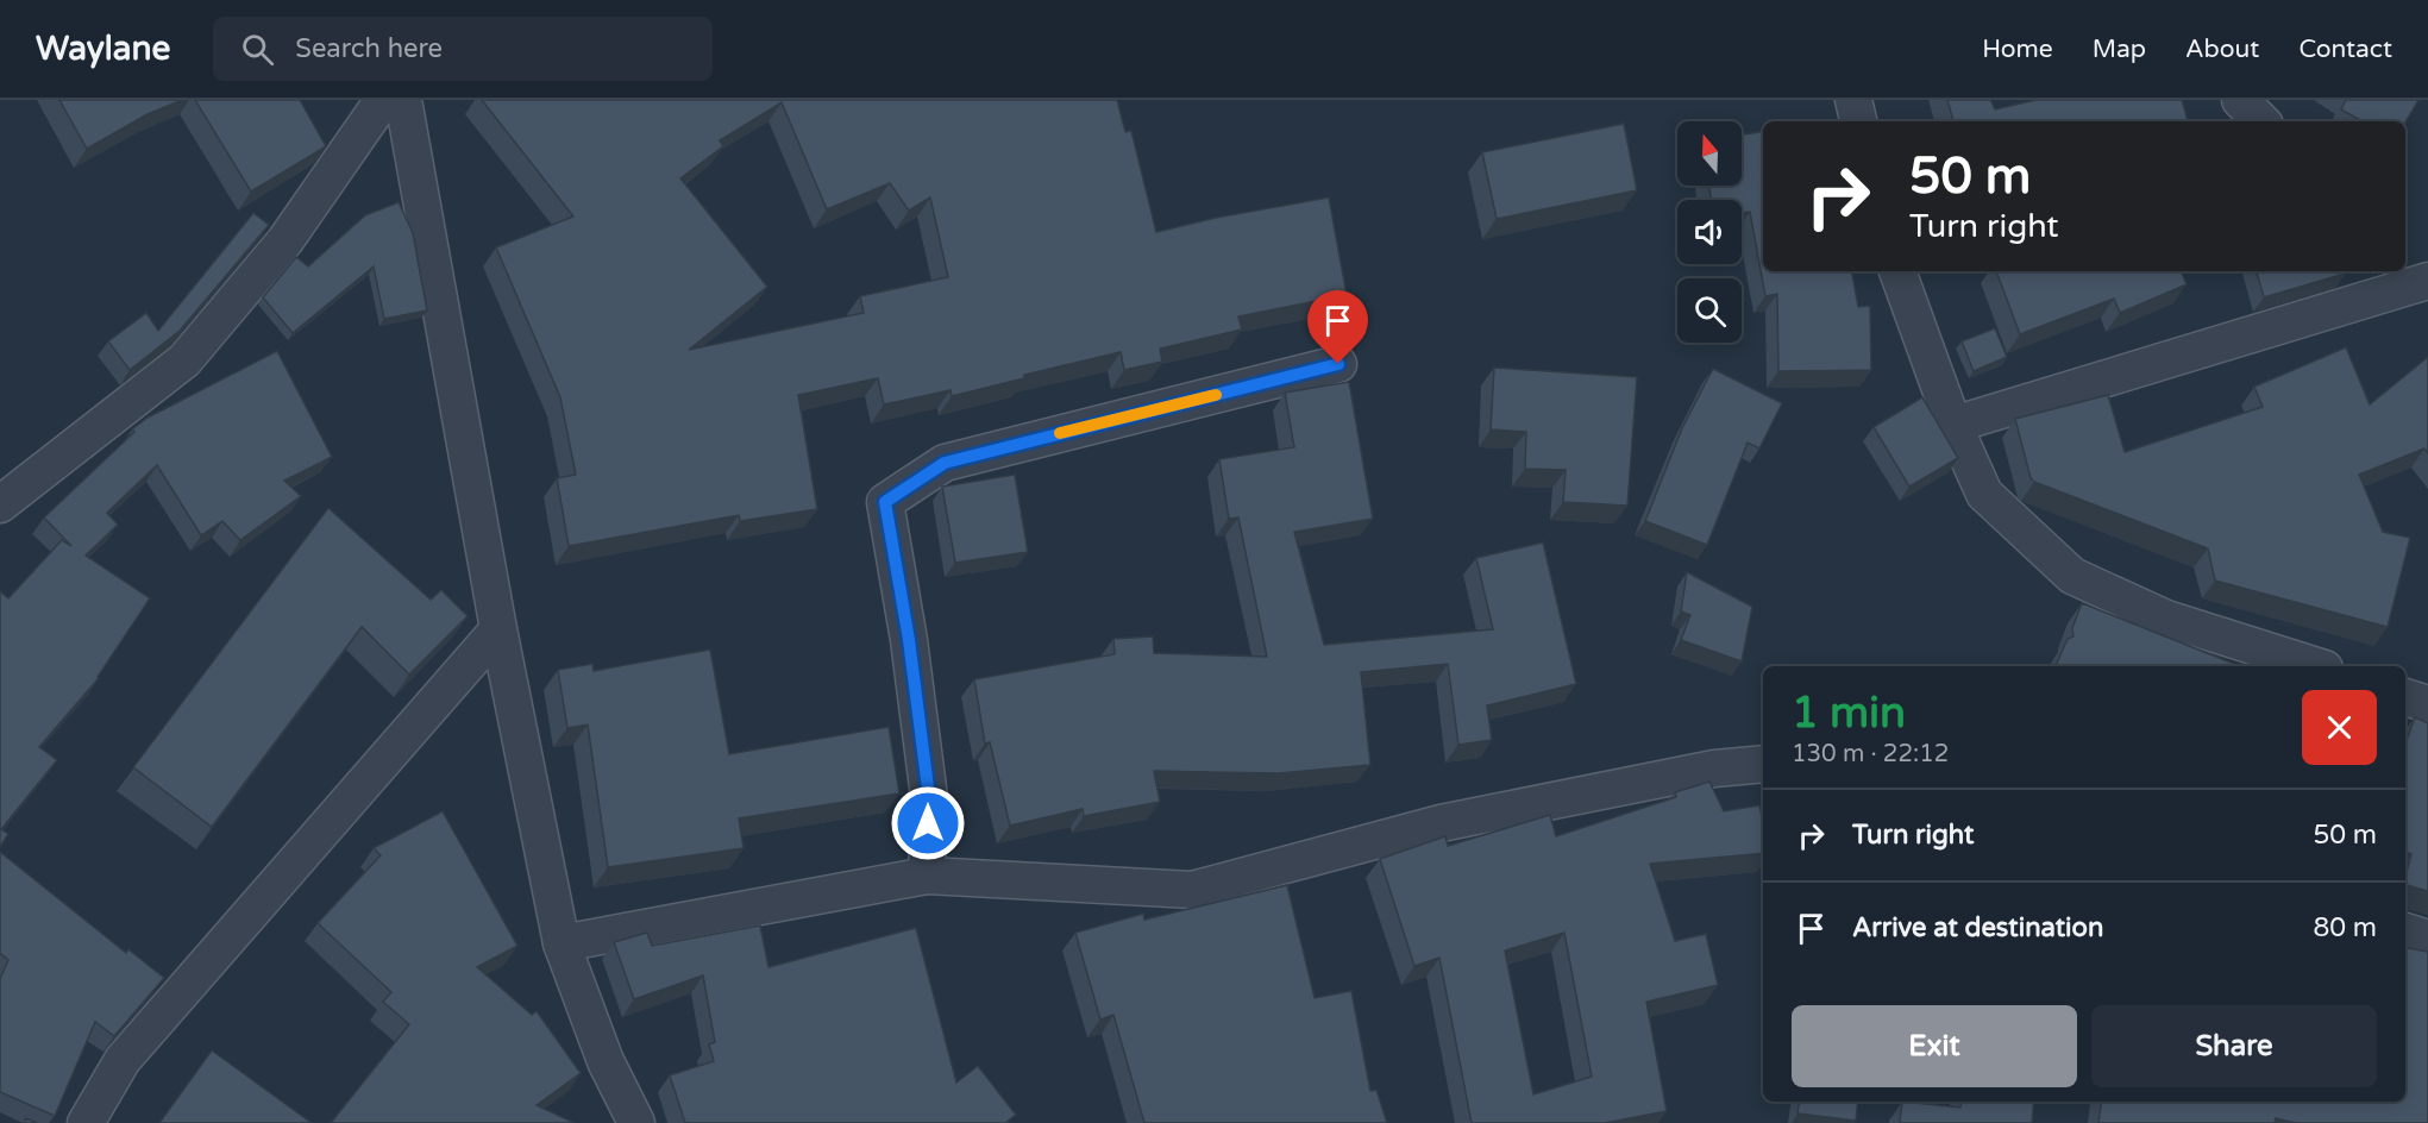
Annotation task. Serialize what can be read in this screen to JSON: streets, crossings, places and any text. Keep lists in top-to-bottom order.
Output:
{
  "north": "top",
  "page": {
    "header": "Waylane",
    "search": "Search here",
    "nav": [
      "Home",
      "Map",
      "About",
      "Contact"
    ],
    "turn": ["50 m", "Turn right"],
    "heading": ["1 min", "130 m · 22:12"],
    "list": [
      {
        "name": "Turn right",
        "value": "50 m"
      },
      {
        "name": "Arrive at destination",
        "value": "80 m"
      }
    ],
    "buttons": ["Exit", "Share"]
  }
}
